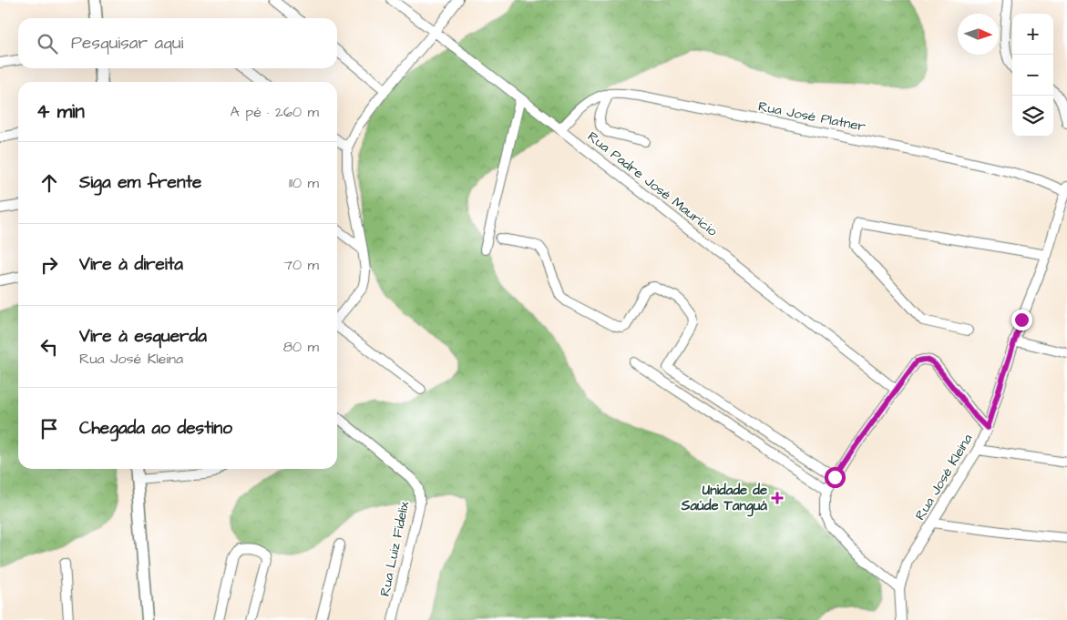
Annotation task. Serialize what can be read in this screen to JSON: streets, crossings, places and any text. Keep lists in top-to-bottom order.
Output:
{
  "streets": {
    "street": [
      "Rua José Platner",
      "Rua Padre José Maurício",
      "Rua José Kleina",
      "Rua Luiz Fidelix"
    ]
  },
  "crossings": [
    ["Rua José Platner", "Rua Padre José Maurício"],
    ["Rua José Platner", "Rua José Kleina"]
  ],
  "places": {
    "health": ["Unidade de Saúde Tanguá"]
  },
  "north": "right",
  "page": {
    "map_buttons": ["+", "−"],
    "search": "Pesquisar aqui",
    "heading": ["4 min", "A pé · 260 m"],
    "list": [
      ["Siga em frente", "110 m"],
      ["Vire à direita", "70 m"],
      ["Vire à esquerda", "Rua José Kleina", "80 m"],
      "Chegada ao destino"
    ]
  }
}
